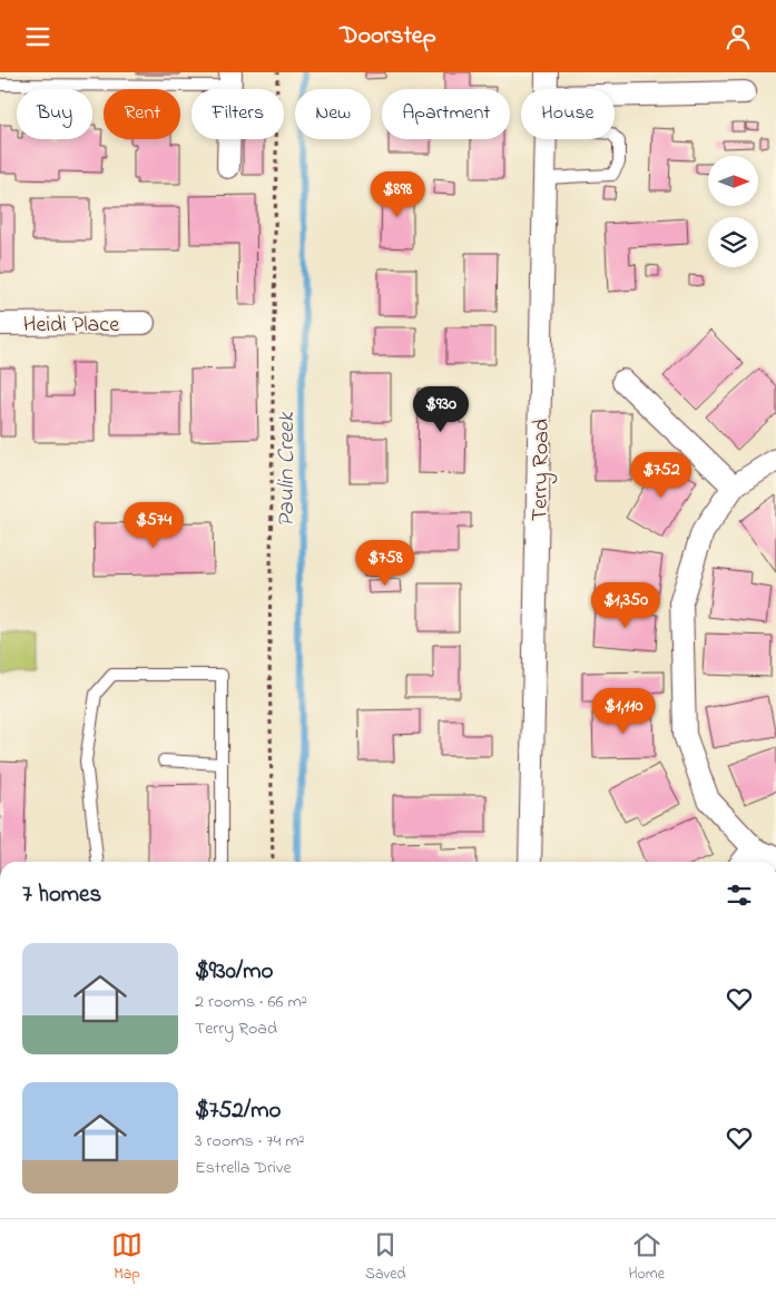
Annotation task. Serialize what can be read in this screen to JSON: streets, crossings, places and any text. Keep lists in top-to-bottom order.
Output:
{
  "streets": {
    "street": ["Heidi Place", "Terry Road"]
  },
  "water": ["Paulin Creek"],
  "north": "right",
  "page": {
    "header": "Doorstep",
    "chip": [
      "Buy",
      "Rent",
      "Filters",
      "New",
      "Apartment",
      "House"
    ],
    "price": [
      "$898",
      "$930",
      "$752",
      "$574",
      "$758",
      "$1,350",
      "$1,110"
    ],
    "heading": "7 homes",
    "list": [
      {
        "name": "$930/mo",
        "note": "2 rooms · 66 m² · Terry Road"
      },
      {
        "name": "$752/mo",
        "note": "3 rooms · 74 m² · Estrella Drive"
      }
    ],
    "tabs": ["Map", "Saved", "Home"]
  }
}
